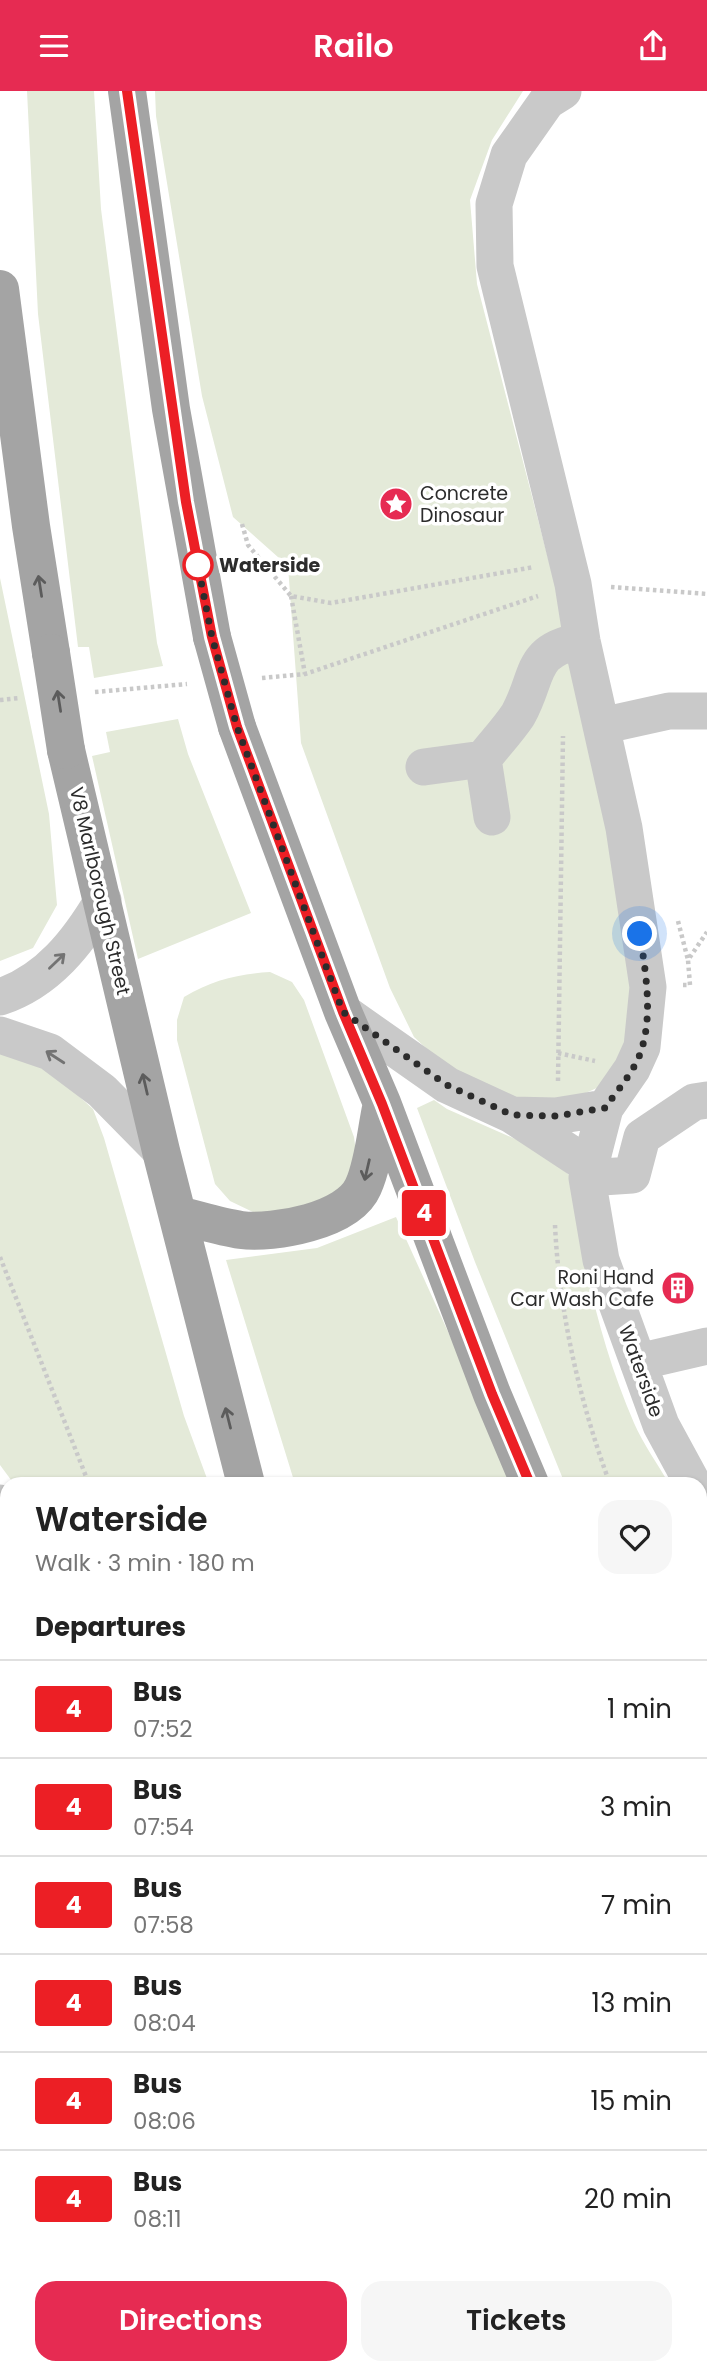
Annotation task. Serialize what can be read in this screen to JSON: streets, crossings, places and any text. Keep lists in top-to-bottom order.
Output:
{
  "streets": {
    "main road": ["V8 Marlborough Street"],
    "street": ["Waterside"]
  },
  "places": {
    "place": ["Concrete Dinosaur"],
    "other": ["Waterside"],
    "building": ["Roni Hand Car Wash Cafe"]
  },
  "lines": ["bus line 4"],
  "page": {
    "header": "Railo",
    "on_map": "4",
    "heading": [
      ["Waterside", "Walk · 3 min · 180 m"],
      "Departures"
    ],
    "list": [
      {
        "mark": "4",
        "name": "Bus",
        "note": "07:52",
        "value": "1 min"
      },
      {
        "mark": "4",
        "name": "Bus",
        "note": "07:54",
        "value": "3 min"
      },
      {
        "mark": "4",
        "name": "Bus",
        "note": "07:58",
        "value": "7 min"
      },
      {
        "mark": "4",
        "name": "Bus",
        "note": "08:04",
        "value": "13 min"
      },
      {
        "mark": "4",
        "name": "Bus",
        "note": "08:06",
        "value": "15 min"
      },
      {
        "mark": "4",
        "name": "Bus",
        "note": "08:11",
        "value": "20 min"
      }
    ],
    "buttons": ["Directions", "Tickets"]
  }
}
